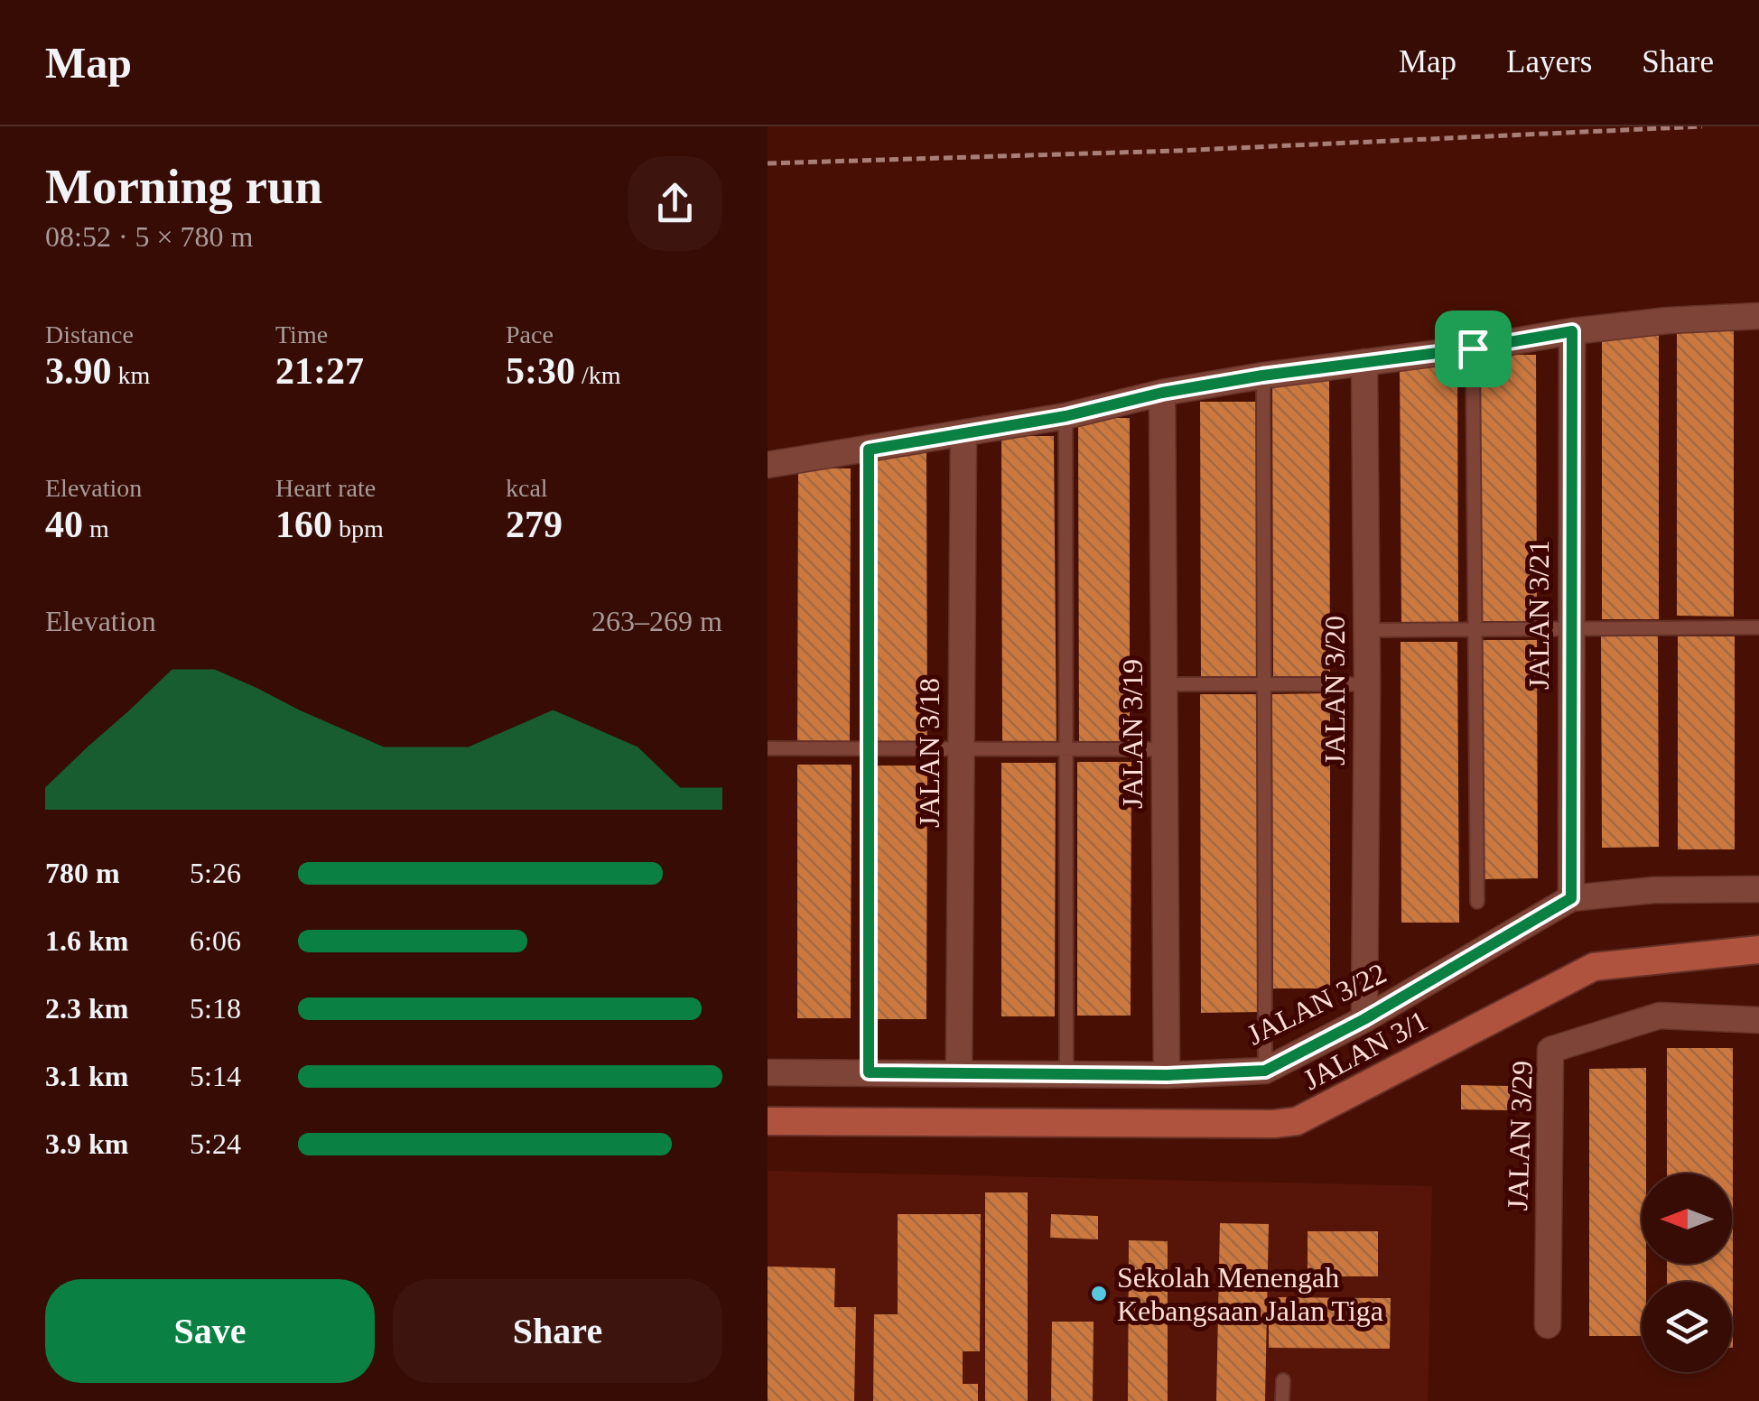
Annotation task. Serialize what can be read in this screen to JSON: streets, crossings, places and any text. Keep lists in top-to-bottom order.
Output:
{
  "streets": {
    "street": [
      "JALAN 3/21",
      "JALAN 3/20",
      "JALAN 3/19",
      "JALAN 3/18",
      "JALAN 3/22",
      "JALAN 3/1",
      "JALAN 3/29"
    ]
  },
  "crossings": [
    ["JALAN 3/21", "JALAN 3/22"],
    ["JALAN 3/20", "JALAN 3/22"],
    ["JALAN 3/19", "JALAN 3/22"],
    ["JALAN 3/18", "JALAN 3/22"]
  ],
  "places": ["Sekolah Menengah Kebangsaan Jalan Tiga"],
  "north": "left",
  "page": {
    "header": "Map",
    "nav": ["Map", "Layers", "Share"],
    "heading": ["Morning run", "08:52 · 5 × 780 m"],
    "stats": [
      ["Distance", "3.90 km"],
      ["Time", "21:27"],
      ["Pace", "5:30 /km"],
      ["Elevation", "40 m"],
      ["Heart rate", "160 bpm"],
      ["kcal", "279"]
    ],
    "chart": ["Elevation", "263–269 m"],
    "list": [
      {
        "name": "780 m",
        "note": "5:26"
      },
      {
        "name": "1.6 km",
        "note": "6:06"
      },
      {
        "name": "2.3 km",
        "note": "5:18"
      },
      {
        "name": "3.1 km",
        "note": "5:14"
      },
      {
        "name": "3.9 km",
        "note": "5:24"
      }
    ],
    "buttons": ["Save", "Share"]
  }
}
